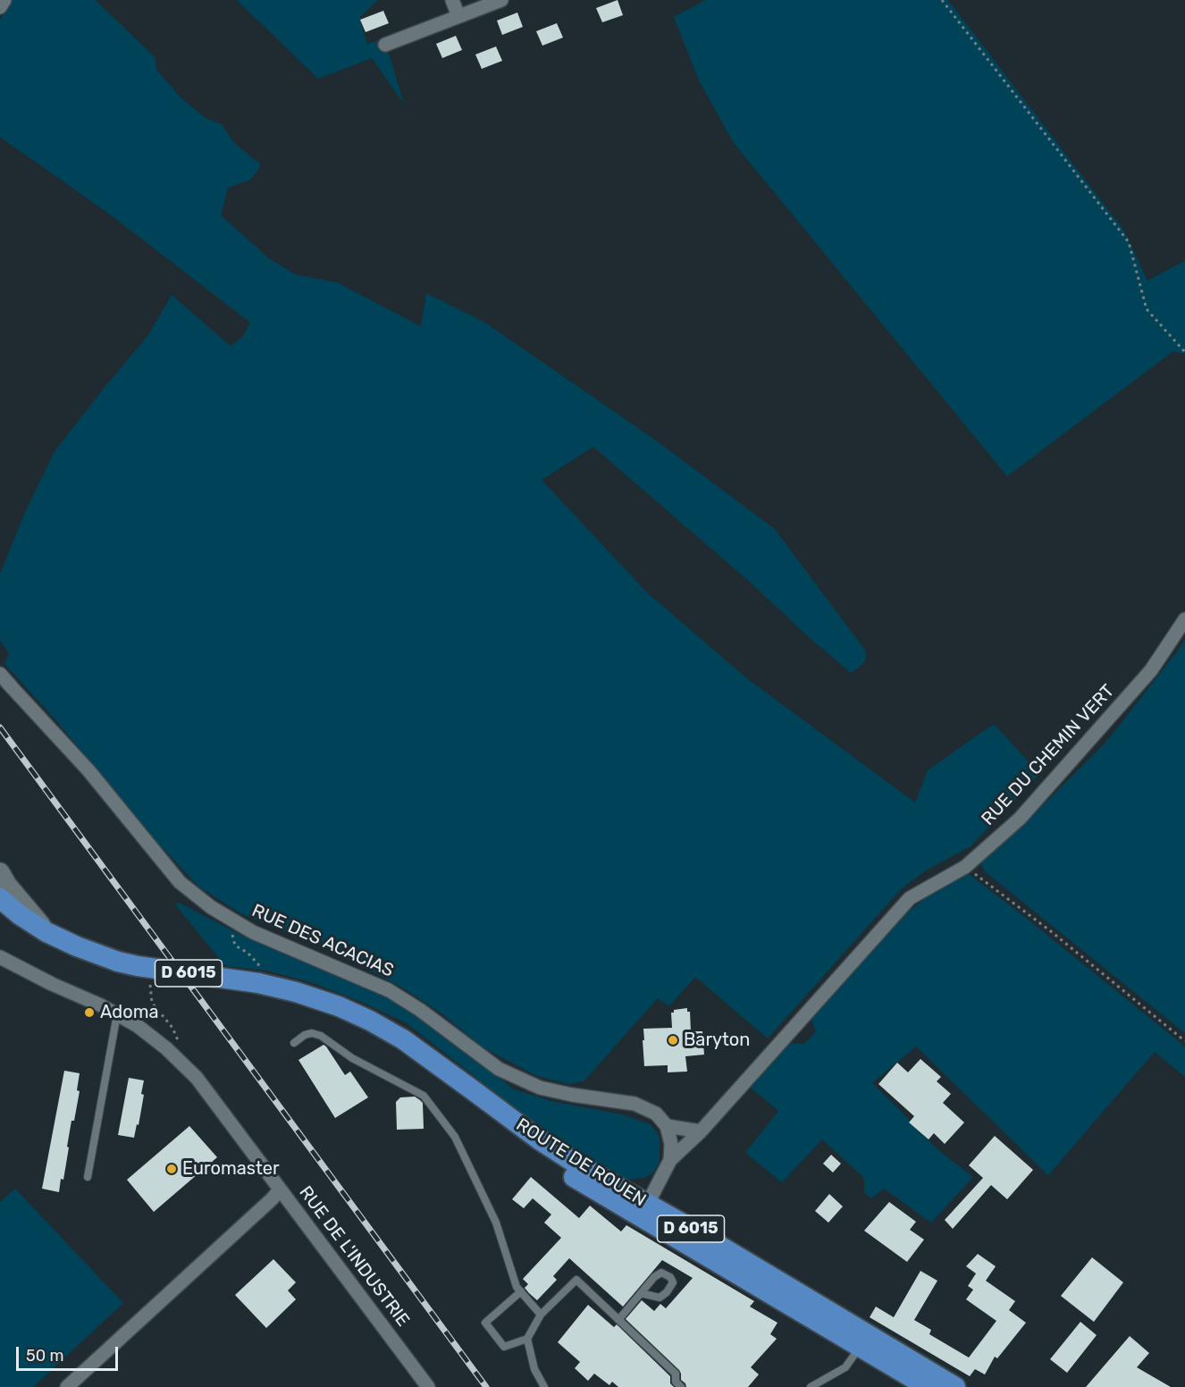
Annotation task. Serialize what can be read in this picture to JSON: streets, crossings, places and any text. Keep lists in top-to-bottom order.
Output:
{
  "streets": {
    "main road": ["D 6015", "ROUTE DE ROUEN"],
    "street": ["RUE DU CHEMIN VERT", "RUE DES ACACIAS", "RUE DE L'INDUSTRIE"]
  },
  "crossings": [
    ["RUE DU CHEMIN VERT", "ROUTE DE ROUEN"]
  ],
  "places": ["Adoma", "Baryton", "Euromaster"],
  "scale_bar": "50 m"
}
